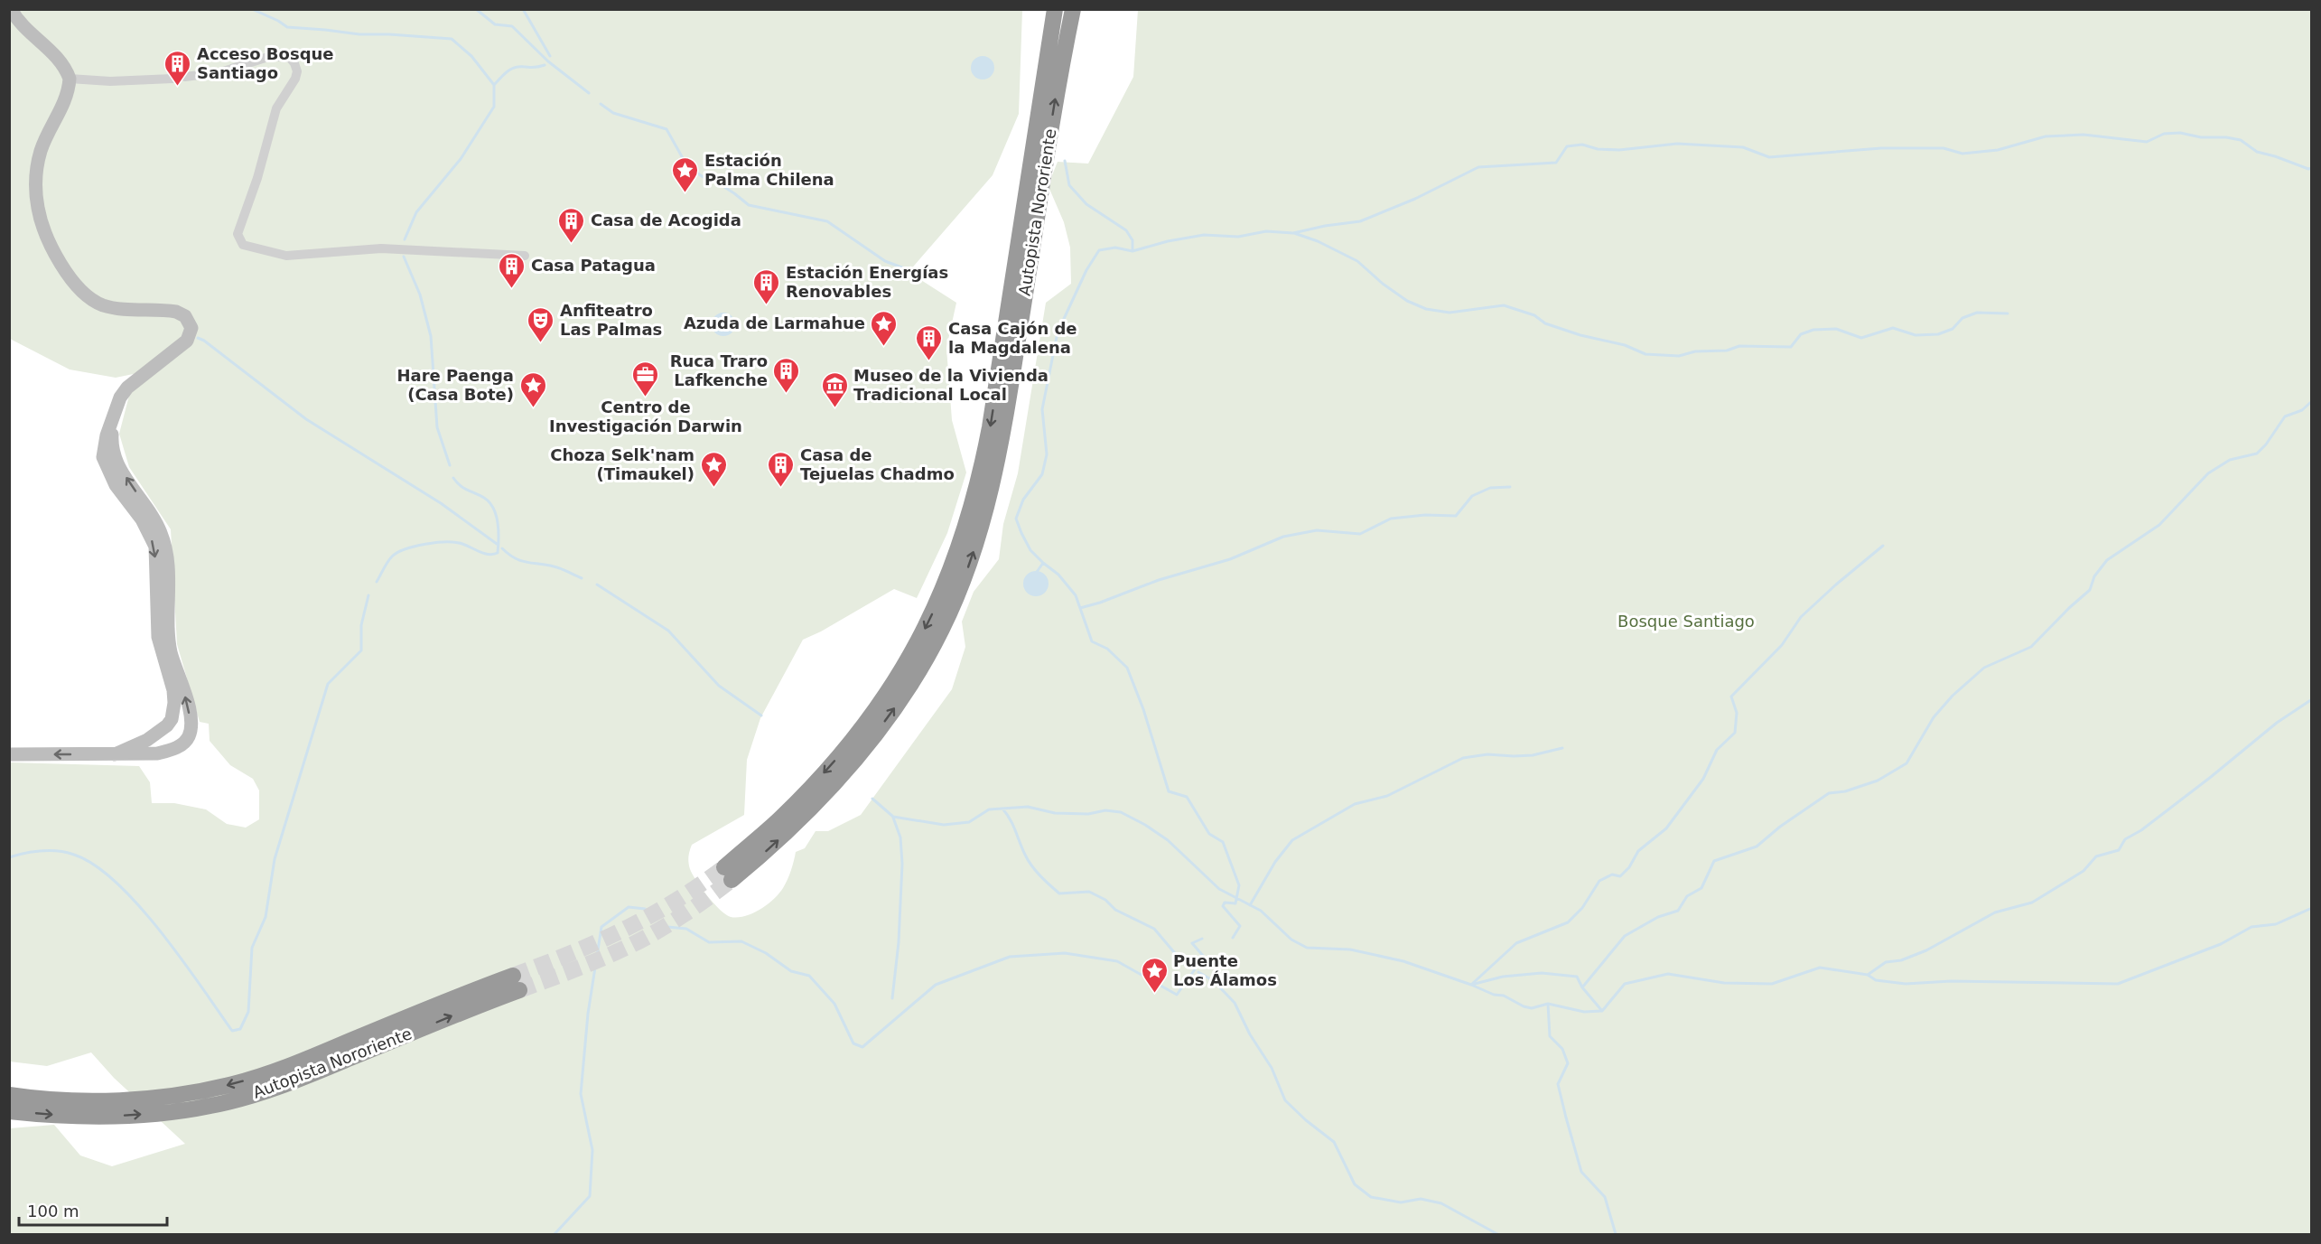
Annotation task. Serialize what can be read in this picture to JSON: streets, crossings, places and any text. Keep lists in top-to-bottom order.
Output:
{
  "streets": {
    "highway": ["Autopista Nororiente"]
  },
  "parks": ["Bosque Santiago"],
  "places": {
    "building": [
      "Acceso Bosque Santiago",
      "Casa de Acogida",
      "Casa Patagua",
      "Estación Energías Renovables",
      "Casa Cajón de la Magdalena",
      "Ruca Traro Lafkenche",
      "Casa de Tejuelas Chadmo"
    ],
    "place": [
      "Estación Palma Chilena",
      "Azuda de Larmahue",
      "Hare Paenga (Casa Bote)",
      "Choza Selk'nam (Timaukel)",
      "Puente Los Álamos"
    ],
    "theatre": ["Anfiteatro Las Palmas"],
    "office": ["Centro de Investigación Darwin"],
    "museum": ["Museo de la Vivienda Tradicional Local"]
  },
  "scale_bar": "100 m"
}
